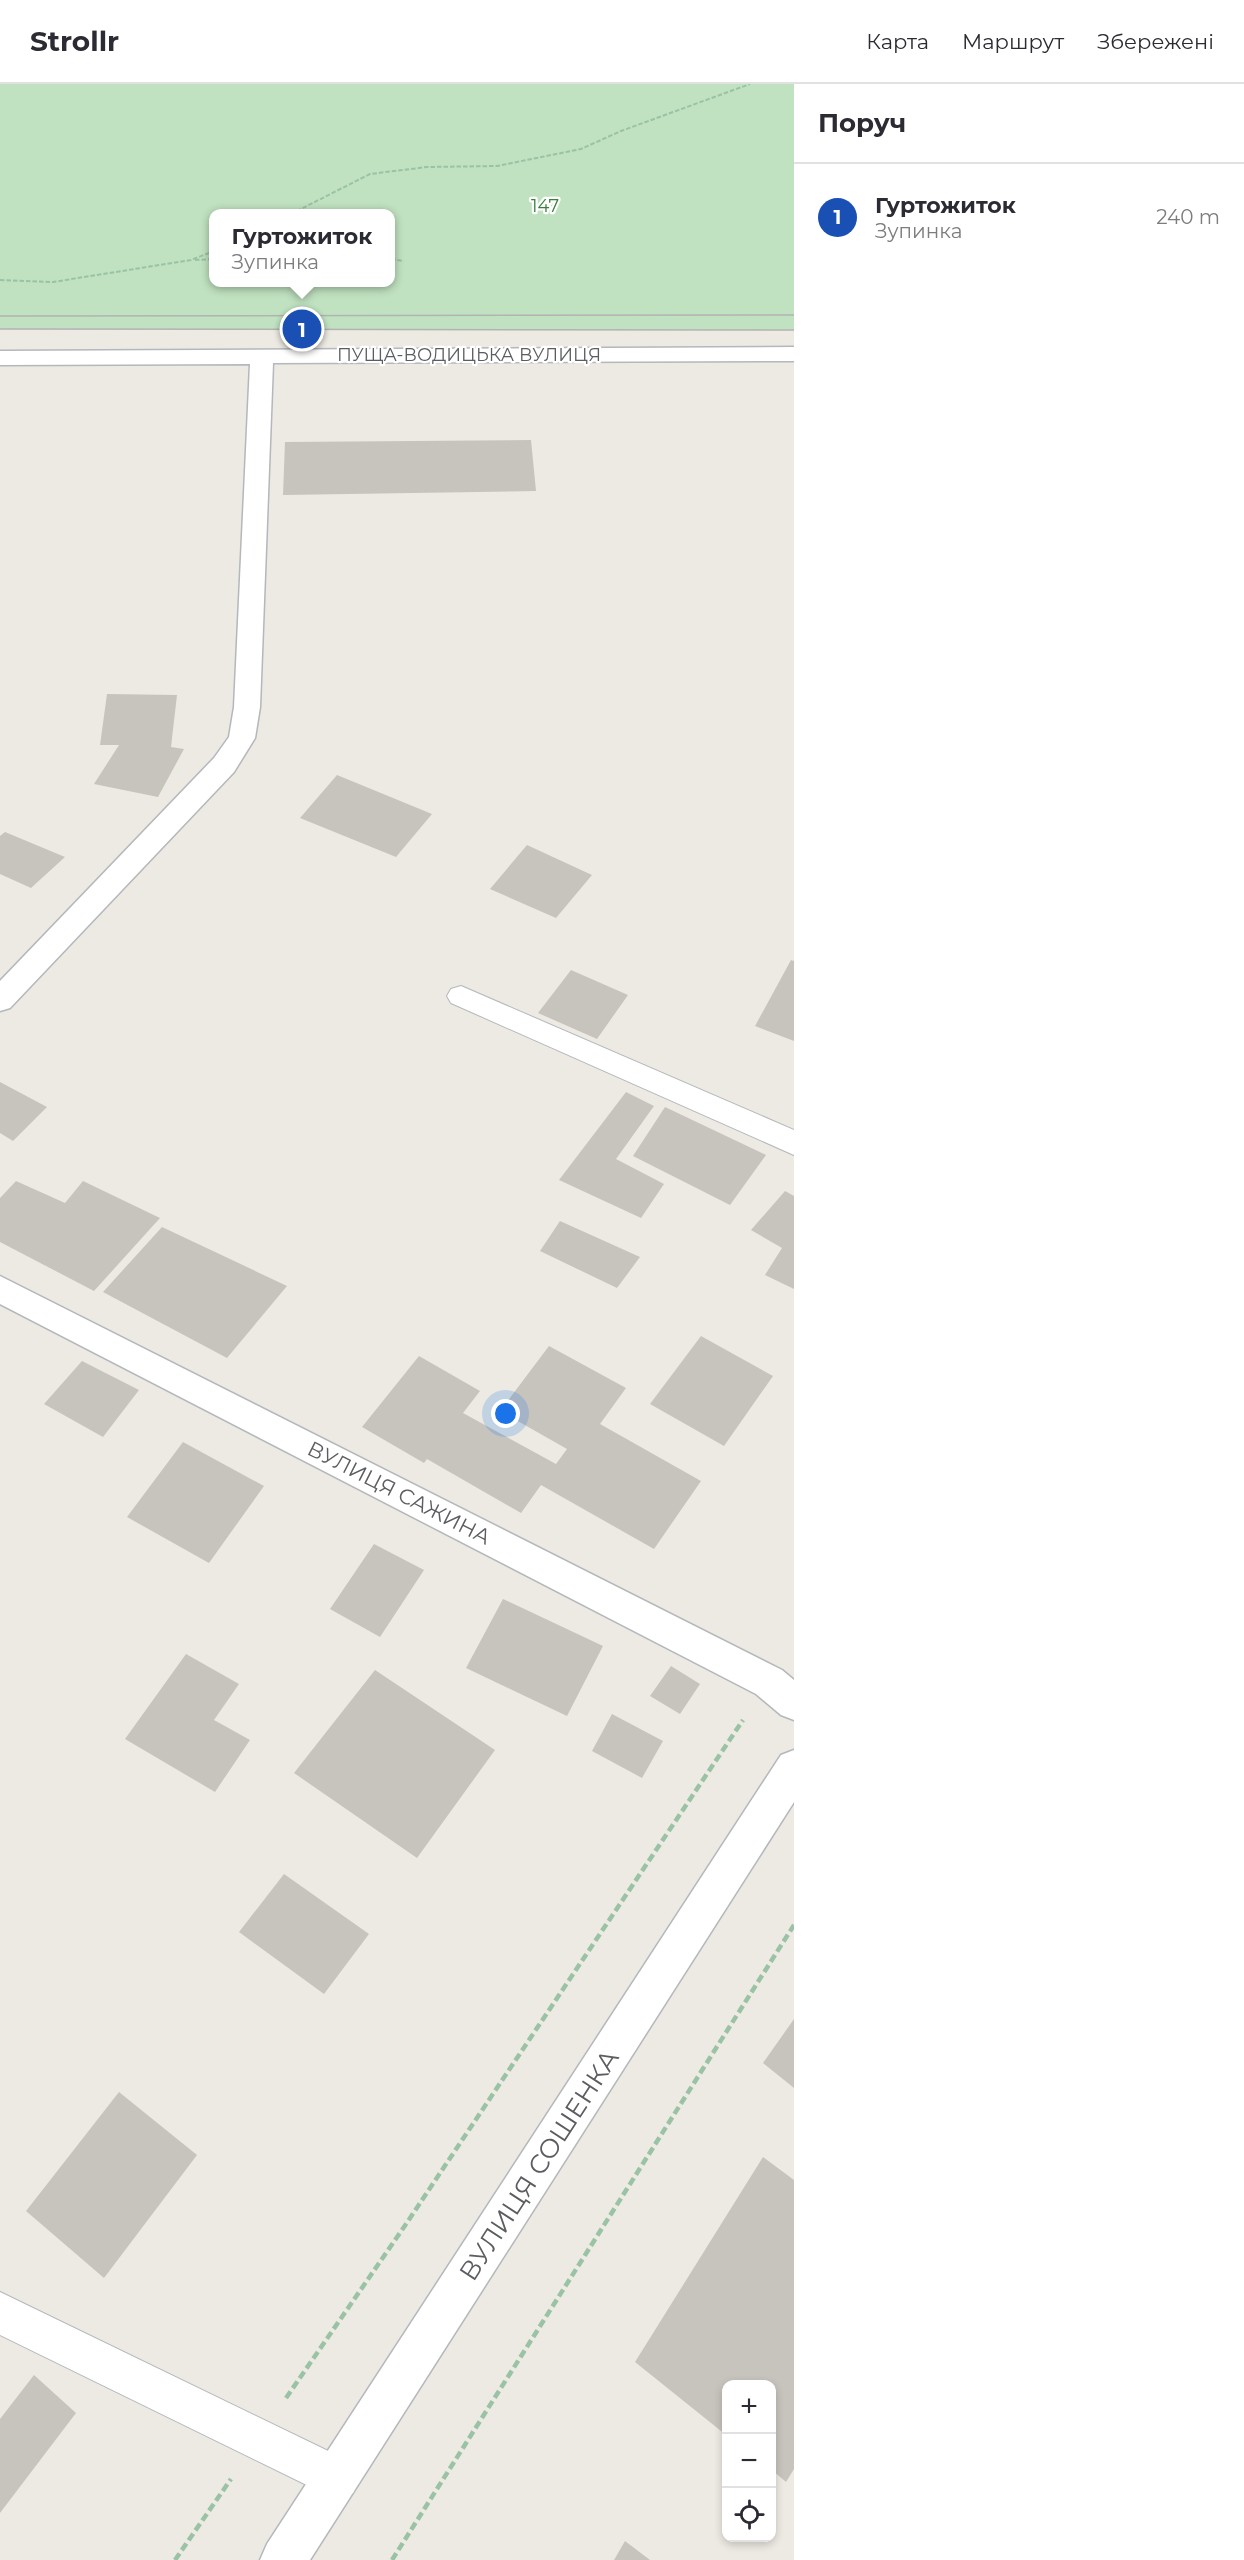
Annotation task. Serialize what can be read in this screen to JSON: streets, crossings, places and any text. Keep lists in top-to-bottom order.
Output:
{
  "streets": {
    "street": ["ПУЩА-ВОДИЦЬКА ВУЛИЦЯ", "ВУЛИЦЯ САЖИНА", "ВУЛИЦЯ СОШЕНКА"]
  },
  "parks": ["147"],
  "page": {
    "header": "Strollr",
    "nav": ["Карта", "Маршрут", "Збережені"],
    "heading": "Поруч",
    "list": [
      {
        "mark": "1",
        "name": "Гуртожиток",
        "note": "Зупинка",
        "value": "240 m"
      }
    ],
    "popup": ["Гуртожиток", "Зупинка"],
    "pins": "1",
    "map_buttons": ["+", "−"]
  }
}
